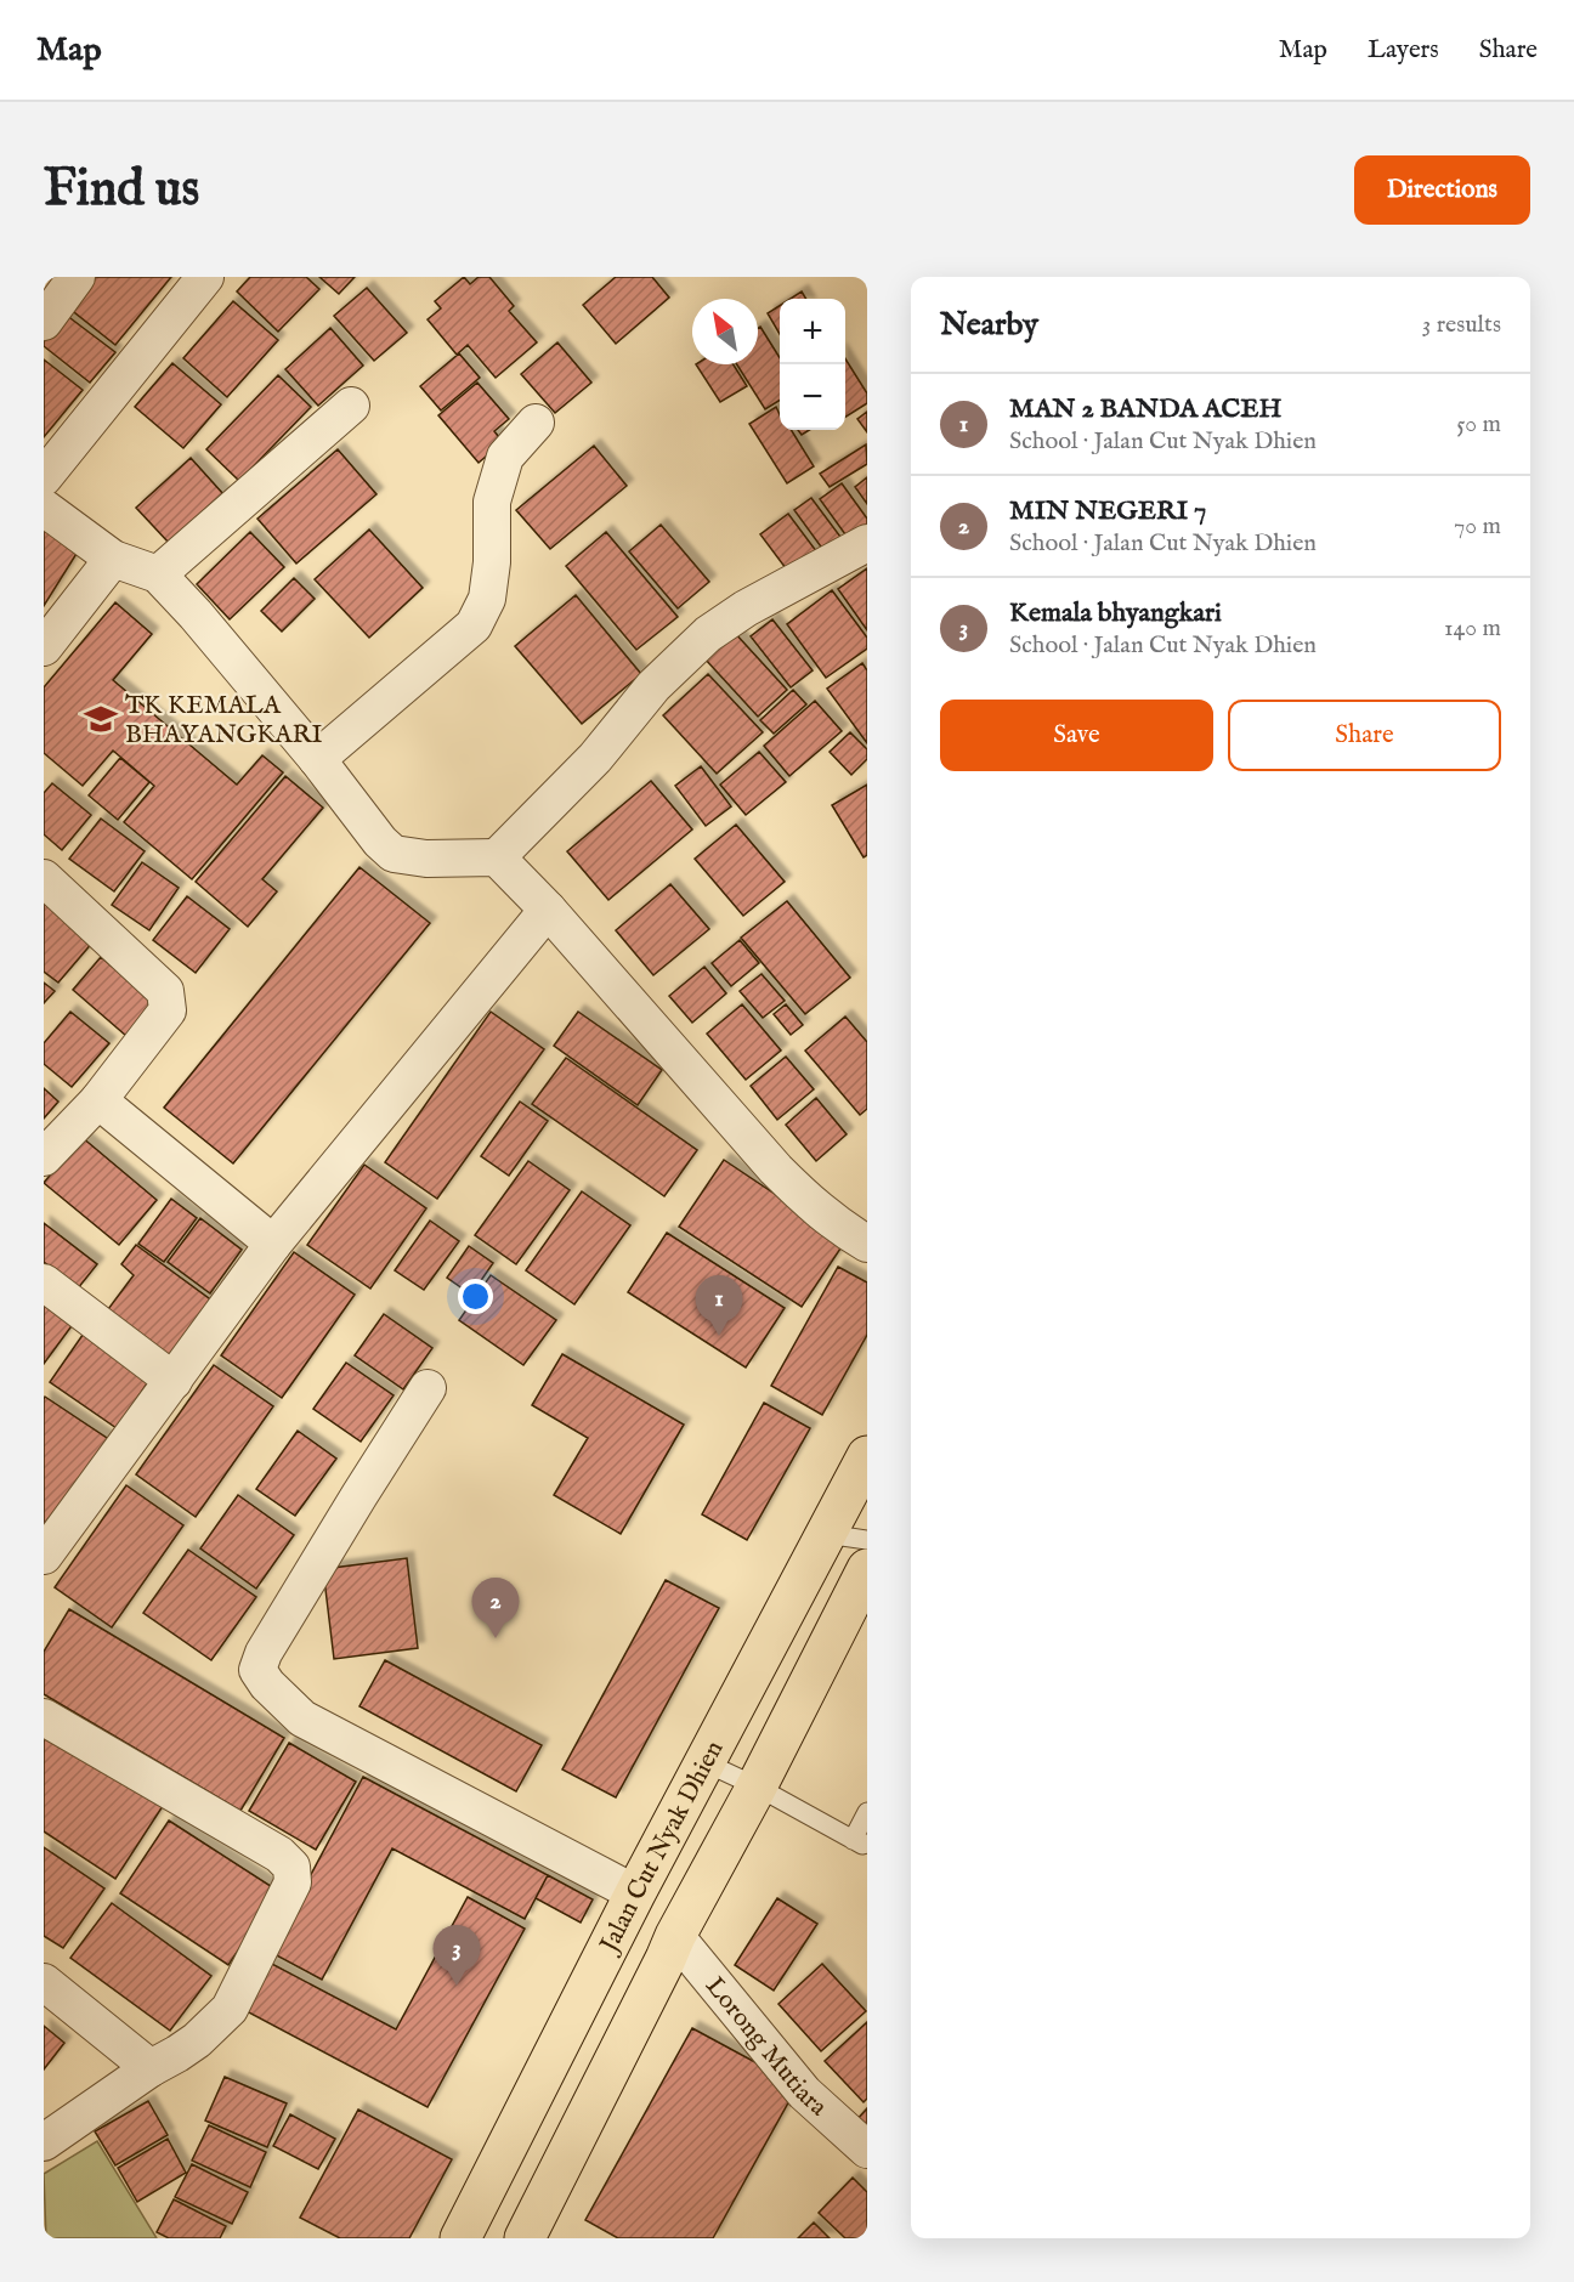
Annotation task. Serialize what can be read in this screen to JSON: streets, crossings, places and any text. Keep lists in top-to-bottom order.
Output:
{
  "streets": {
    "highway": ["Jalan Cut Nyak Dhien"],
    "street": ["Lorong Mutiara"]
  },
  "places": {
    "school or university": ["TK KEMALA BHAYANGKARI"]
  },
  "north": "top left",
  "page": {
    "header": "Map",
    "nav": ["Map", "Layers", "Share"],
    "buttons": [
      "Directions",
      ["Save", "Share"]
    ],
    "title": "Find us",
    "heading": ["Nearby", "3 results"],
    "map_buttons": ["+", "−"],
    "list": [
      {
        "mark": "1",
        "name": "MAN 2 BANDA ACEH",
        "note": "School · Jalan Cut Nyak Dhien",
        "value": "50 m"
      },
      {
        "mark": "2",
        "name": "MIN NEGERI 7",
        "note": "School · Jalan Cut Nyak Dhien",
        "value": "70 m"
      },
      {
        "mark": "3",
        "name": "Kemala bhyangkari",
        "note": "School · Jalan Cut Nyak Dhien",
        "value": "140 m"
      }
    ],
    "pins": ["1", "2", "3"]
  }
}
